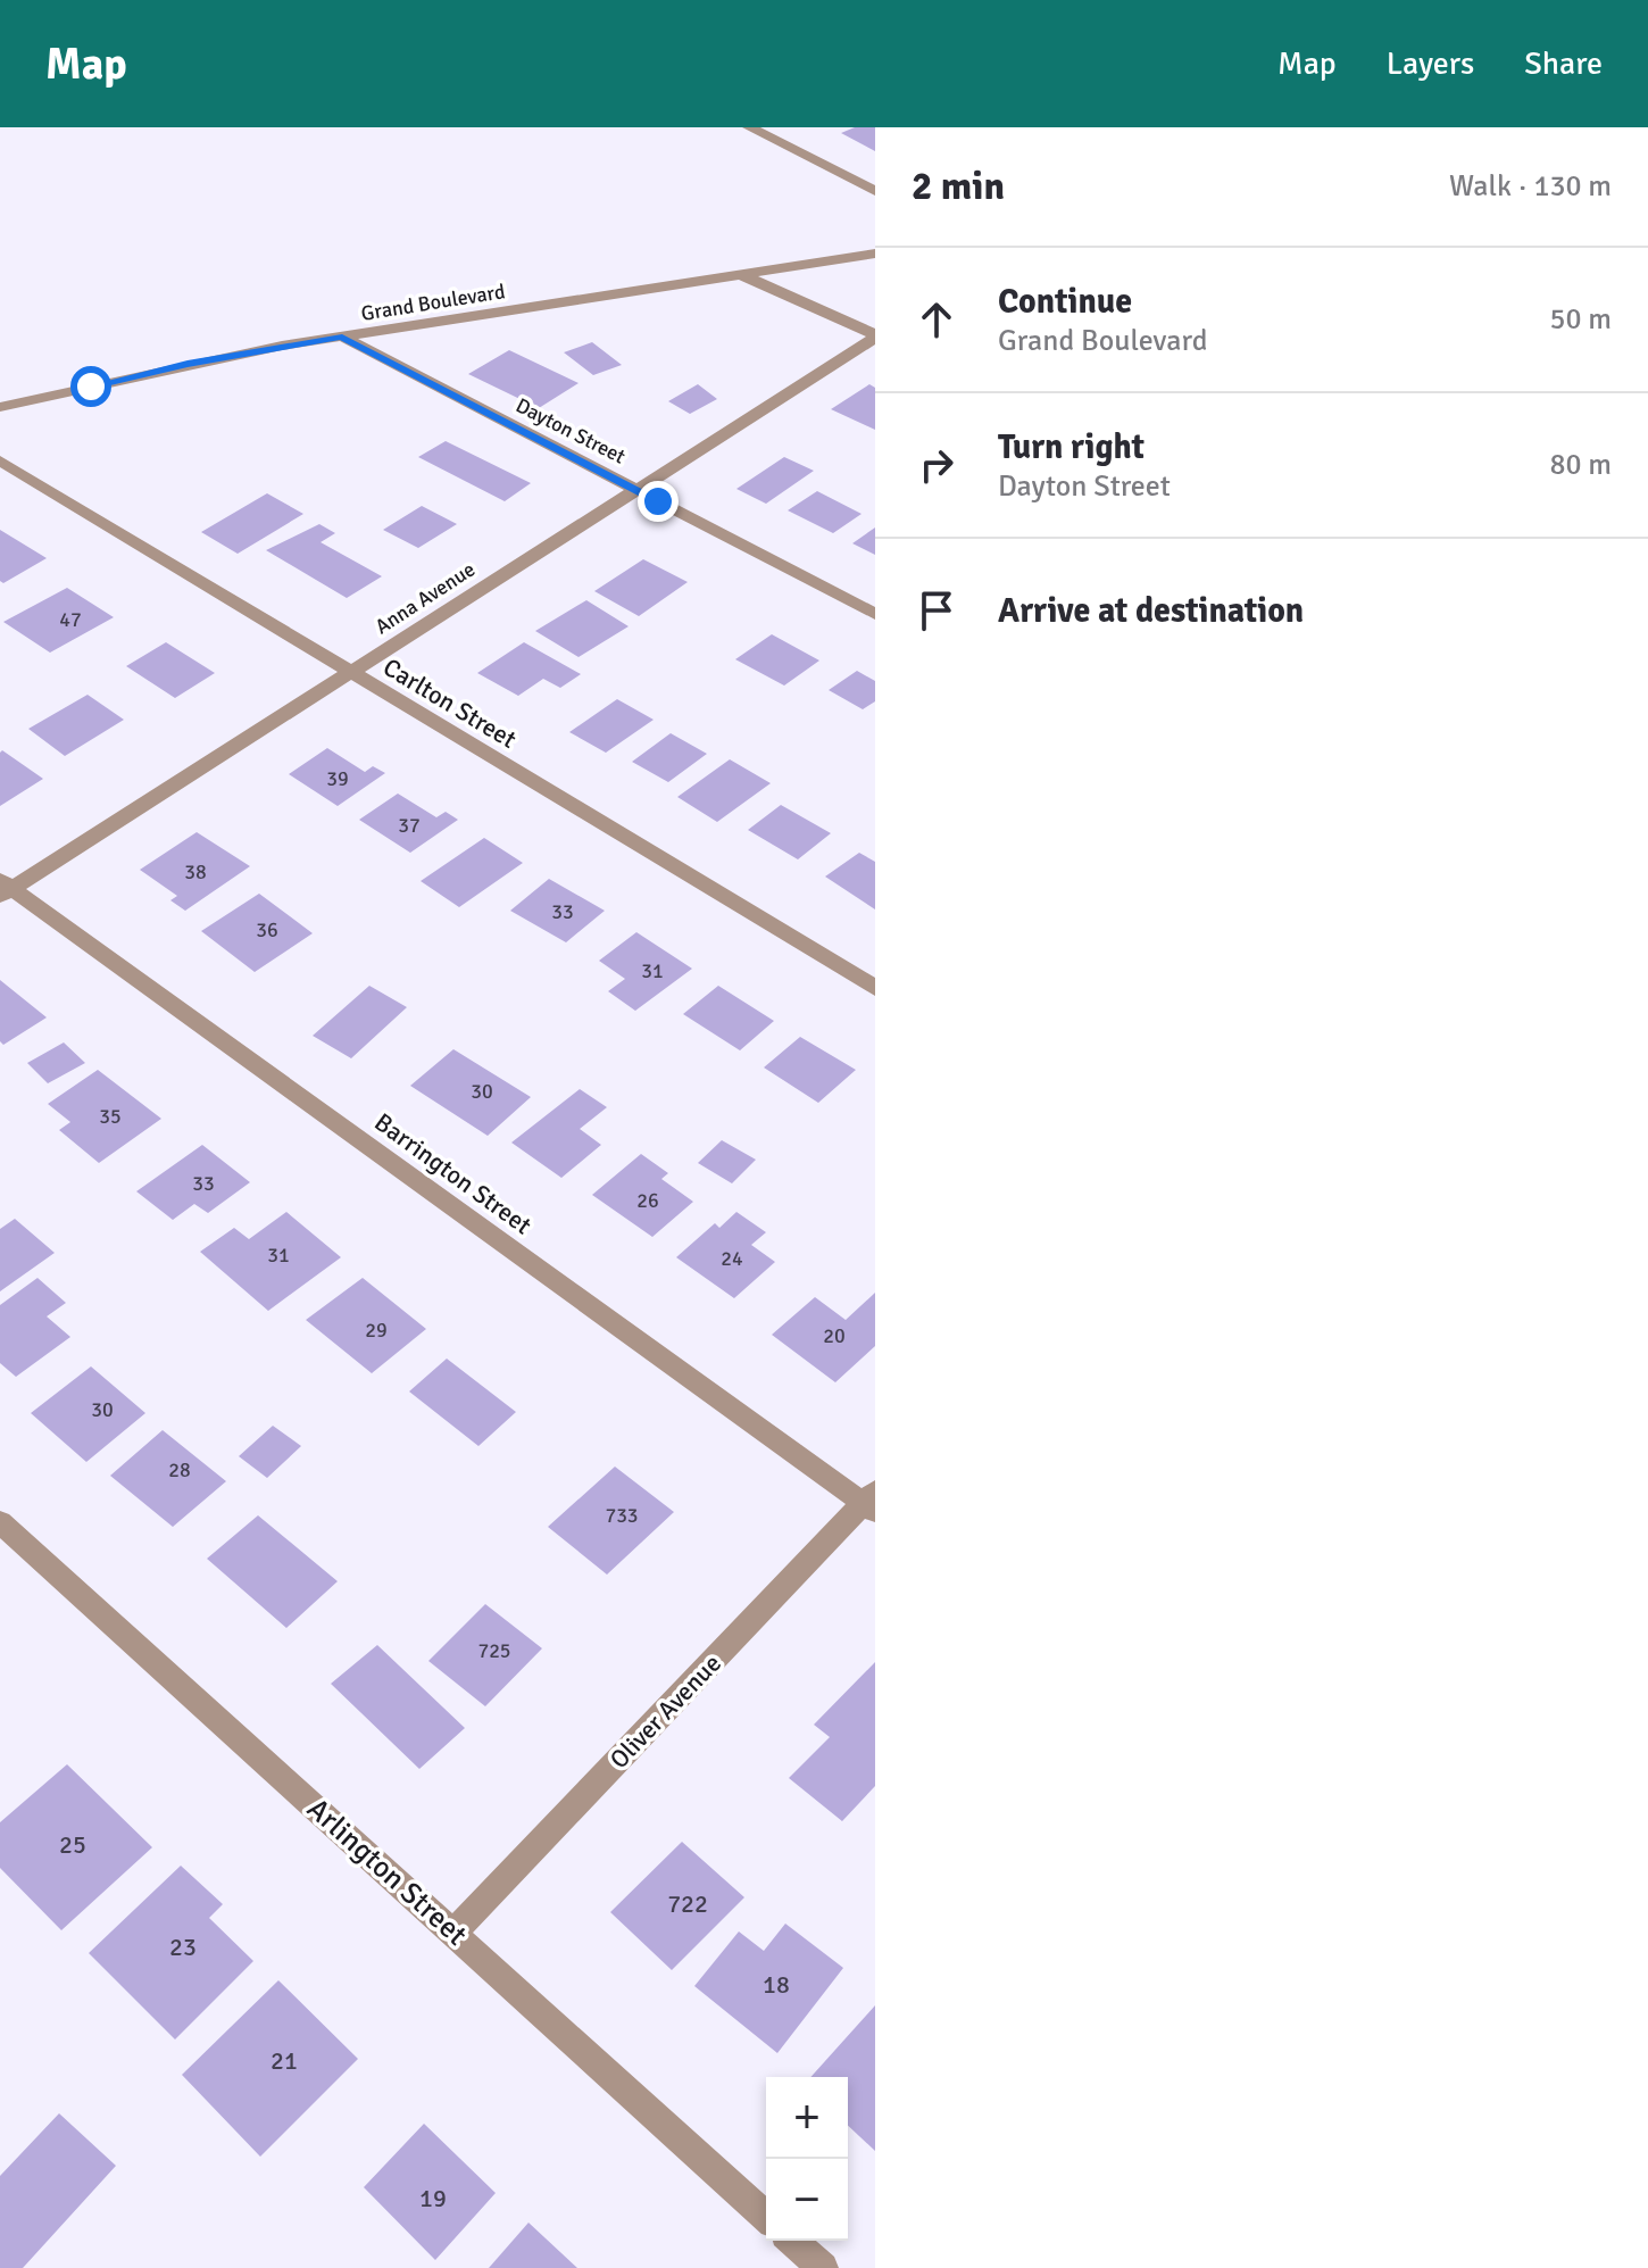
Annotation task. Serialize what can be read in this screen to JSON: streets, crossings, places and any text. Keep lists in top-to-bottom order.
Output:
{
  "streets": {
    "street": [
      "Grand Boulevard",
      "Dayton Street",
      "Anna Avenue",
      "Carlton Street",
      "Barrington Street",
      "Oliver Avenue",
      "Arlington Street"
    ]
  },
  "crossings": [
    ["Grand Boulevard", "Dayton Street"],
    ["Grand Boulevard", "Anna Avenue"],
    ["Dayton Street", "Anna Avenue"],
    ["Anna Avenue", "Carlton Street"],
    ["Anna Avenue", "Barrington Street"],
    ["Barrington Street", "Oliver Avenue"],
    ["Oliver Avenue", "Arlington Street"]
  ],
  "house_numbers": [
    "47",
    "39",
    "37",
    "38",
    "33",
    "36",
    "31",
    "30",
    "35",
    "33",
    "26",
    "31",
    "24",
    "29",
    "20",
    "30",
    "28",
    "733",
    "725",
    "25",
    "722",
    "23",
    "18",
    "21",
    "19"
  ],
  "page": {
    "header": "Map",
    "nav": ["Map", "Layers", "Share"],
    "heading": ["2 min", "Walk · 130 m"],
    "list": [
      ["Continue", "Grand Boulevard", "50 m"],
      ["Turn right", "Dayton Street", "80 m"],
      "Arrive at destination"
    ],
    "map_buttons": ["+", "−"]
  }
}
